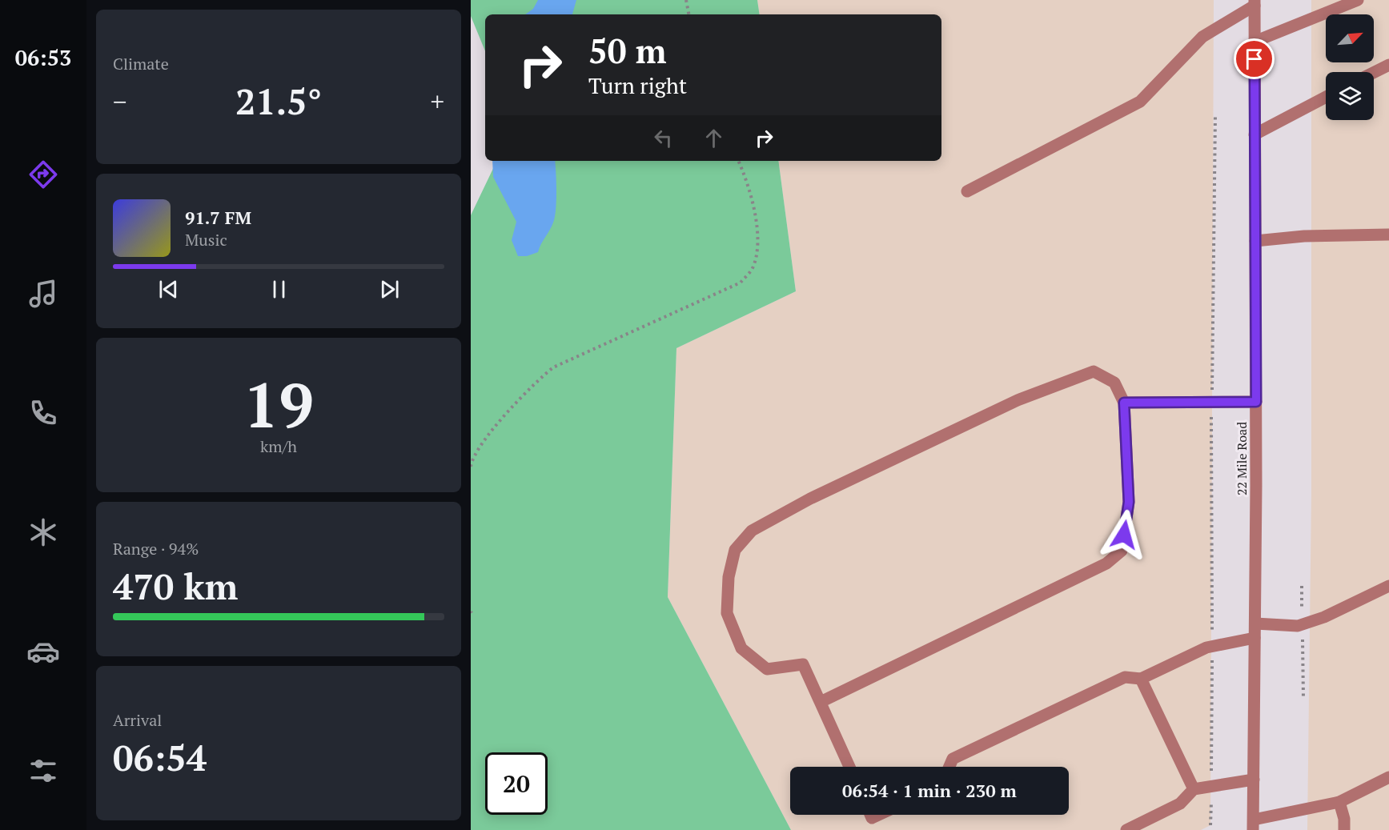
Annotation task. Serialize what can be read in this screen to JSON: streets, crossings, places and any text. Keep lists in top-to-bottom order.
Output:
{
  "streets": {
    "street": ["22 Mile Road"]
  },
  "north": "top right",
  "page": {
    "tabs": "06:53",
    "tile": [
      "Climate",
      ["19", "km/h"],
      ["Range · 94%", "470 km"],
      ["Arrival", "06:54"]
    ],
    "turn": ["50 m", "Turn right"],
    "heat": ["−", "21.5°", "+"],
    "song": ["91.7 FM", "Music"],
    "limit": "20",
    "trip": "06:54 · 1 min · 230 m"
  }
}
